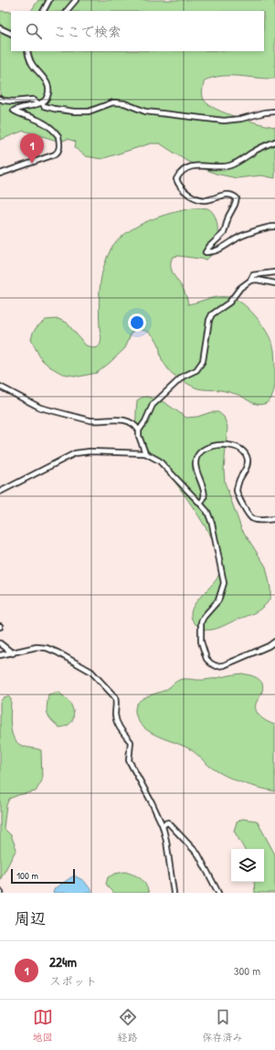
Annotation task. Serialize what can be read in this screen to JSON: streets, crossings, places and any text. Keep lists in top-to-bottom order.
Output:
{
  "scale_bar": "100 m",
  "page": {
    "search": "ここで検索",
    "pins": "1",
    "scale": "100 m",
    "heading": "周辺",
    "list": [
      {
        "mark": "1",
        "name": "224m",
        "note": "スポット",
        "value": "300 m"
      }
    ],
    "nav": ["地図", "経路", "保存済み"]
  }
}
